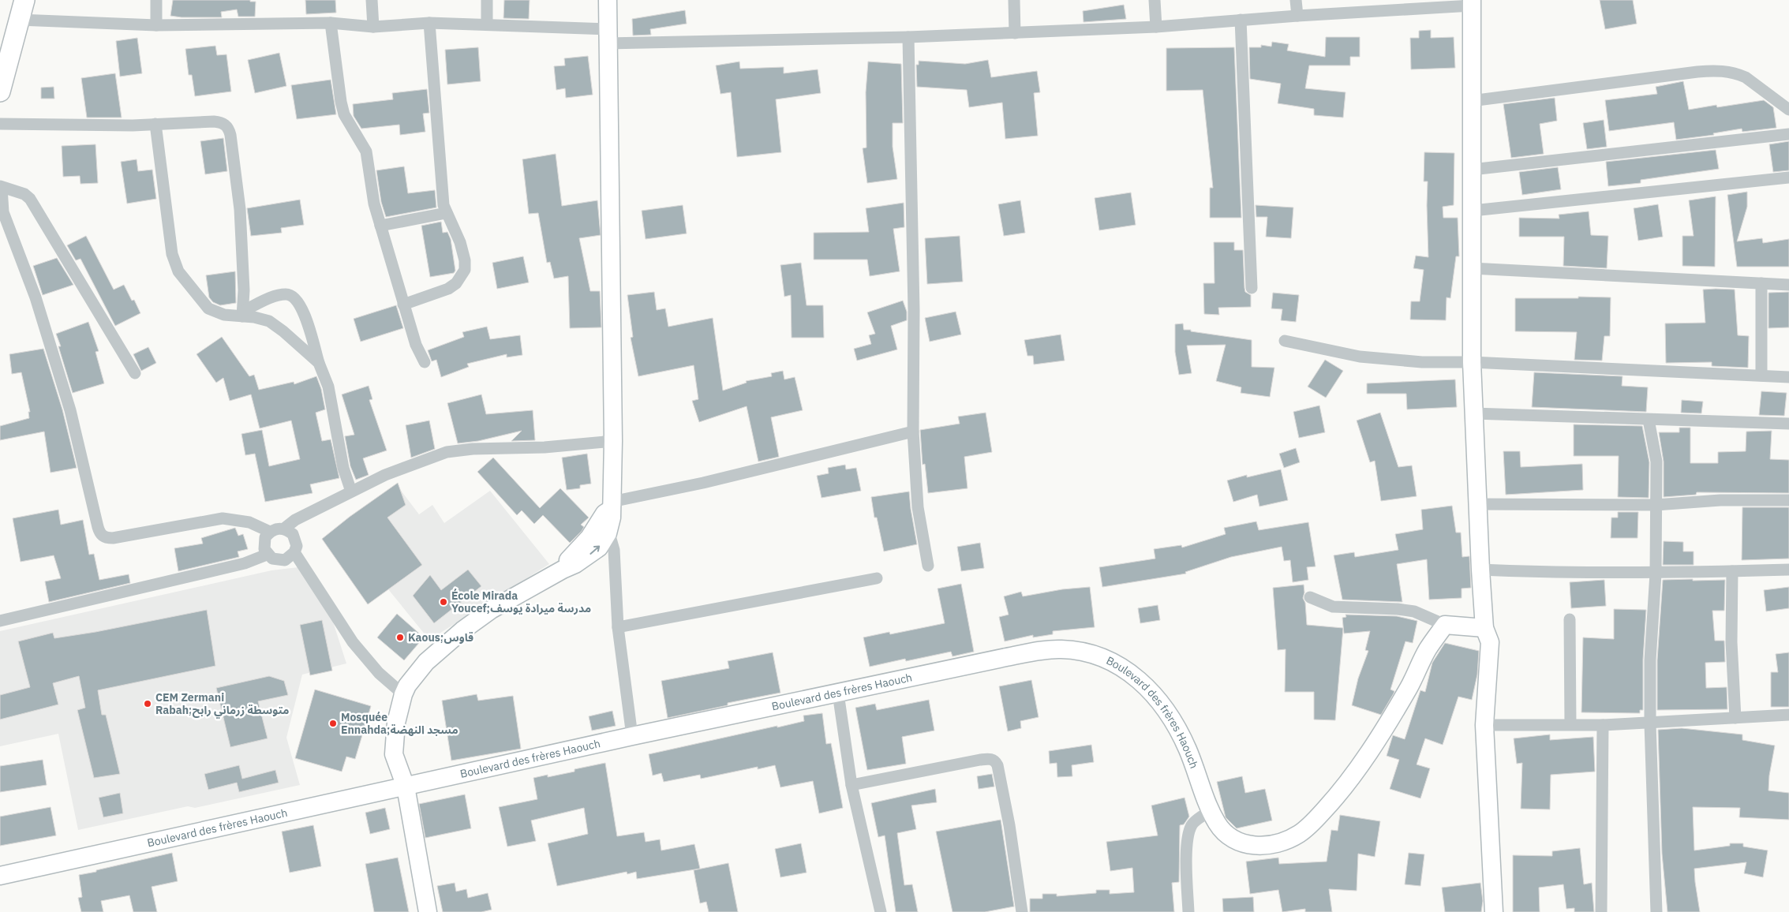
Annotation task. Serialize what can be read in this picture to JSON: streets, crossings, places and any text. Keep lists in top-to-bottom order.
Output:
{
  "streets": {
    "main road": ["Boulevard des frères Haouch"]
  },
  "places": [
    "École Mirada Youcef;مدرسة ميرادة يوسف",
    "Kaous;قاوس",
    "CEM Zermani Rabah;متوسطة زرماني رابح",
    "Mosquée Ennahda;مسجد النهضة"
  ]
}
